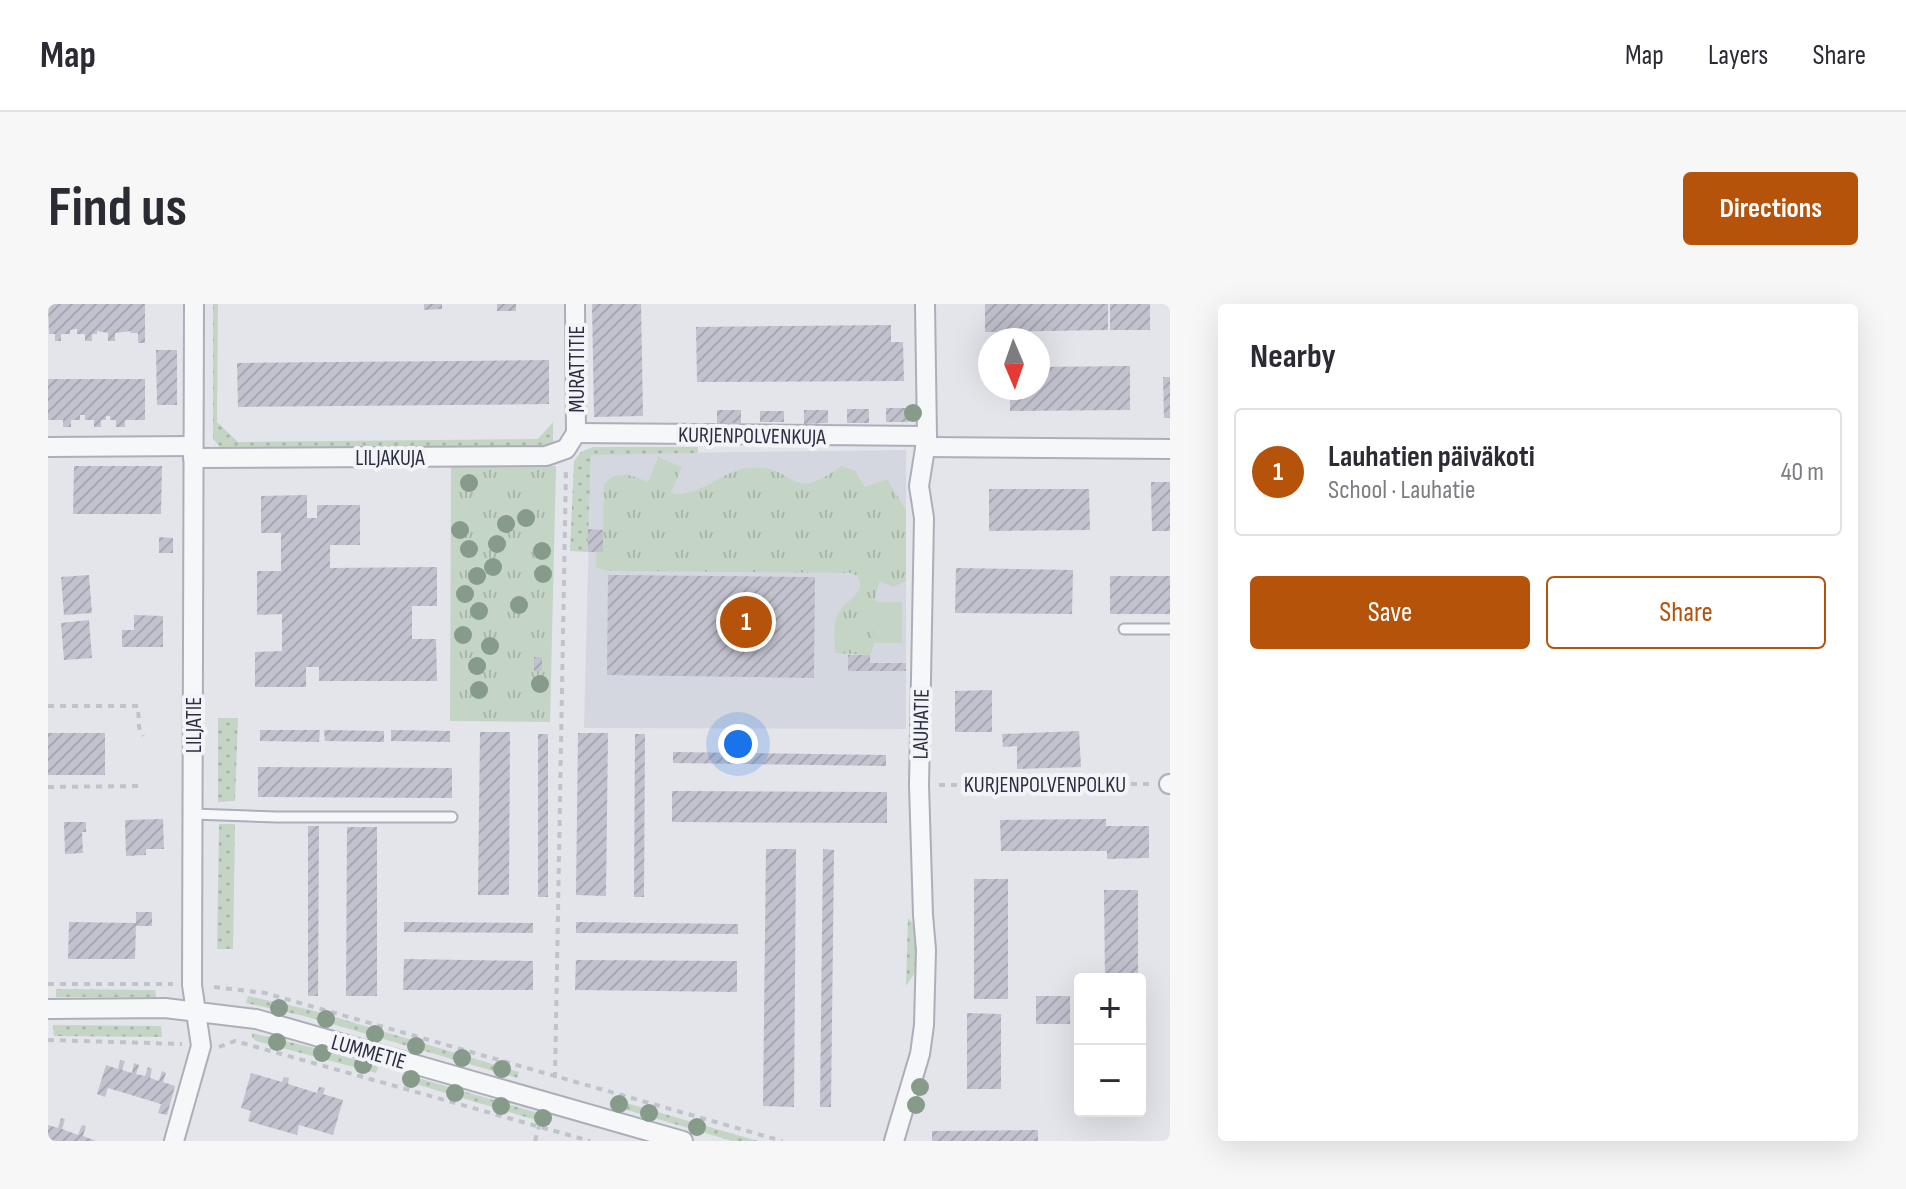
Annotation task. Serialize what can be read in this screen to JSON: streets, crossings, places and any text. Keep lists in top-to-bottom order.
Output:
{
  "streets": {
    "street": [
      "MURATTITIE",
      "KURJENPOLVENKUJA",
      "LILJAKUJA",
      "LAUHATIE",
      "LILJATIE",
      "LUMMETIE"
    ],
    "path": ["KURJENPOLVENPOLKU"]
  },
  "crossings": [
    ["MURATTITIE", "KURJENPOLVENKUJA"],
    ["MURATTITIE", "LILJAKUJA"],
    ["KURJENPOLVENKUJA", "LILJAKUJA"],
    ["KURJENPOLVENKUJA", "LAUHATIE"],
    ["LILJAKUJA", "LILJATIE"],
    ["LAUHATIE", "KURJENPOLVENPOLKU"],
    ["LILJATIE", "LUMMETIE"]
  ],
  "north": "bottom",
  "page": {
    "header": "Map",
    "nav": ["Map", "Layers", "Share"],
    "buttons": [
      "Directions",
      ["Save", "Share"]
    ],
    "title": "Find us",
    "heading": "Nearby",
    "list": [
      {
        "mark": "1",
        "name": "Lauhatien päiväkoti",
        "note": "School · Lauhatie",
        "value": "40 m"
      }
    ],
    "pins": "1",
    "map_buttons": ["+", "−"]
  }
}
